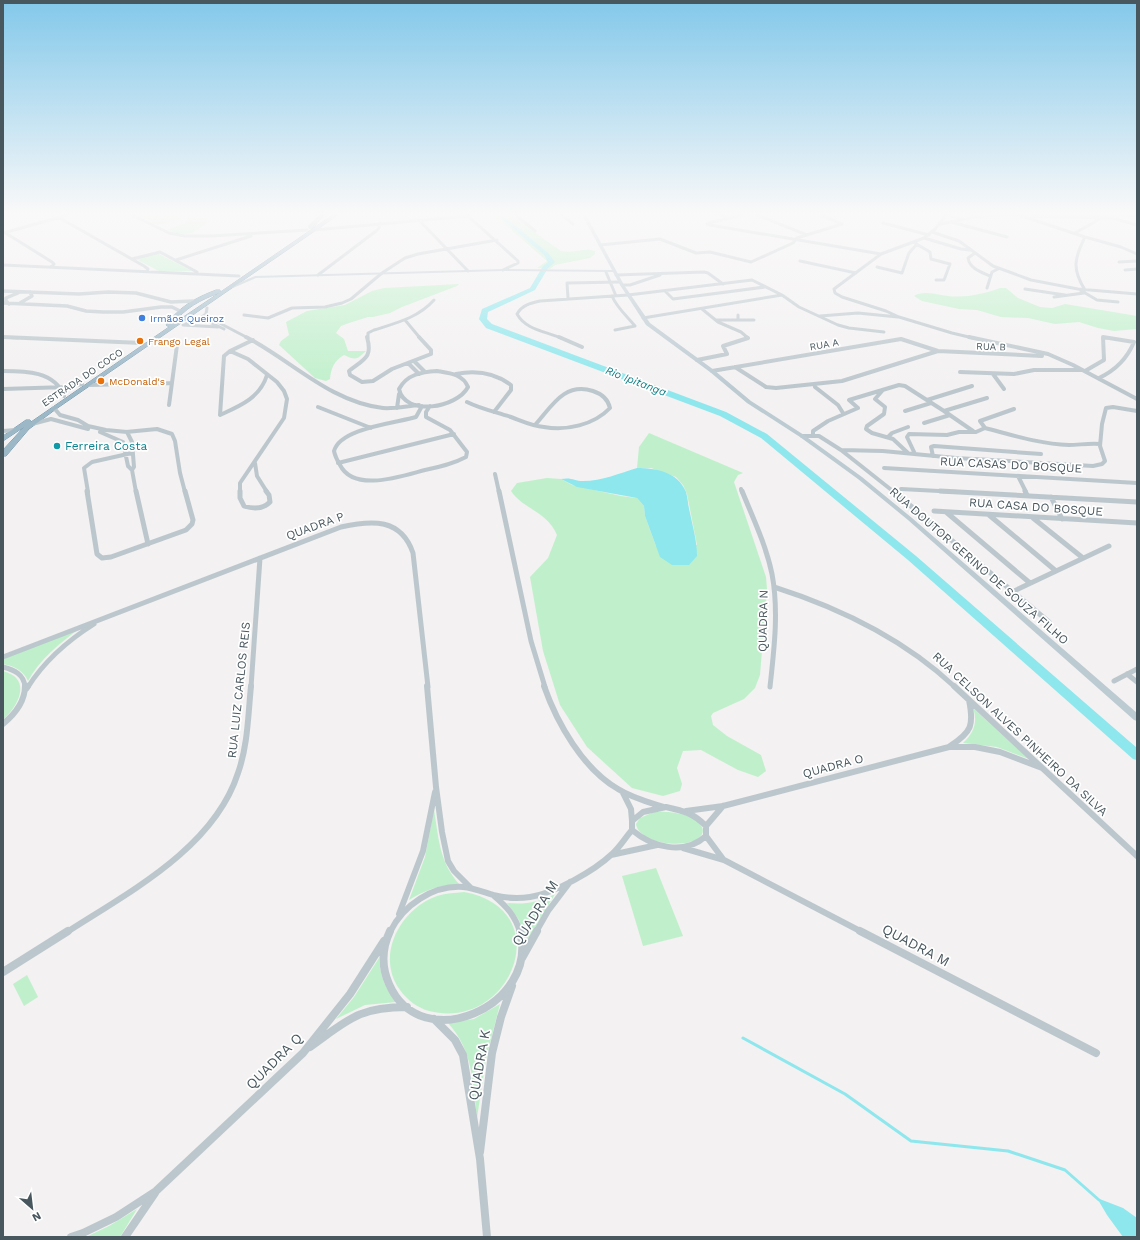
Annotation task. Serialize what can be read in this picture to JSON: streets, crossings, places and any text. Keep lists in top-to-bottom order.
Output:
{
  "streets": {
    "highway": ["ESTRADA DO COCO"],
    "main road": ["RUA DOUTOR GERINO DE SOUZA FILHO"],
    "street": [
      "RUA A",
      "RUA B",
      "RUA CASAS DO BOSQUE",
      "RUA CASA DO BOSQUE",
      "QUADRA P",
      "QUADRA N",
      "RUA LUIZ CARLOS REIS",
      "RUA CELSON ALVES PINHEIRO DA SILVA",
      "QUADRA O",
      "QUADRA M",
      "QUADRA Q",
      "QUADRA K"
    ]
  },
  "crossings": [
    ["RUA A", "RUA B"],
    ["RUA A", "RUA DOUTOR GERINO DE SOUZA FILHO"],
    ["QUADRA P", "RUA LUIZ CARLOS REIS"],
    ["QUADRA P", "QUADRA M"],
    ["QUADRA P", "QUADRA Q"],
    ["QUADRA P", "QUADRA K"],
    ["QUADRA N", "RUA CELSON ALVES PINHEIRO DA SILVA"],
    ["RUA CELSON ALVES PINHEIRO DA SILVA", "QUADRA O"],
    ["QUADRA M", "QUADRA Q"],
    ["QUADRA M", "QUADRA K"],
    ["QUADRA Q", "QUADRA K"]
  ],
  "water": ["Rio Ipitanga"],
  "places": [
    "Irmãos Queiroz",
    "Frango Legal",
    "McDonald's",
    "Ferreira Costa"
  ],
  "north": "bottom right"
}
